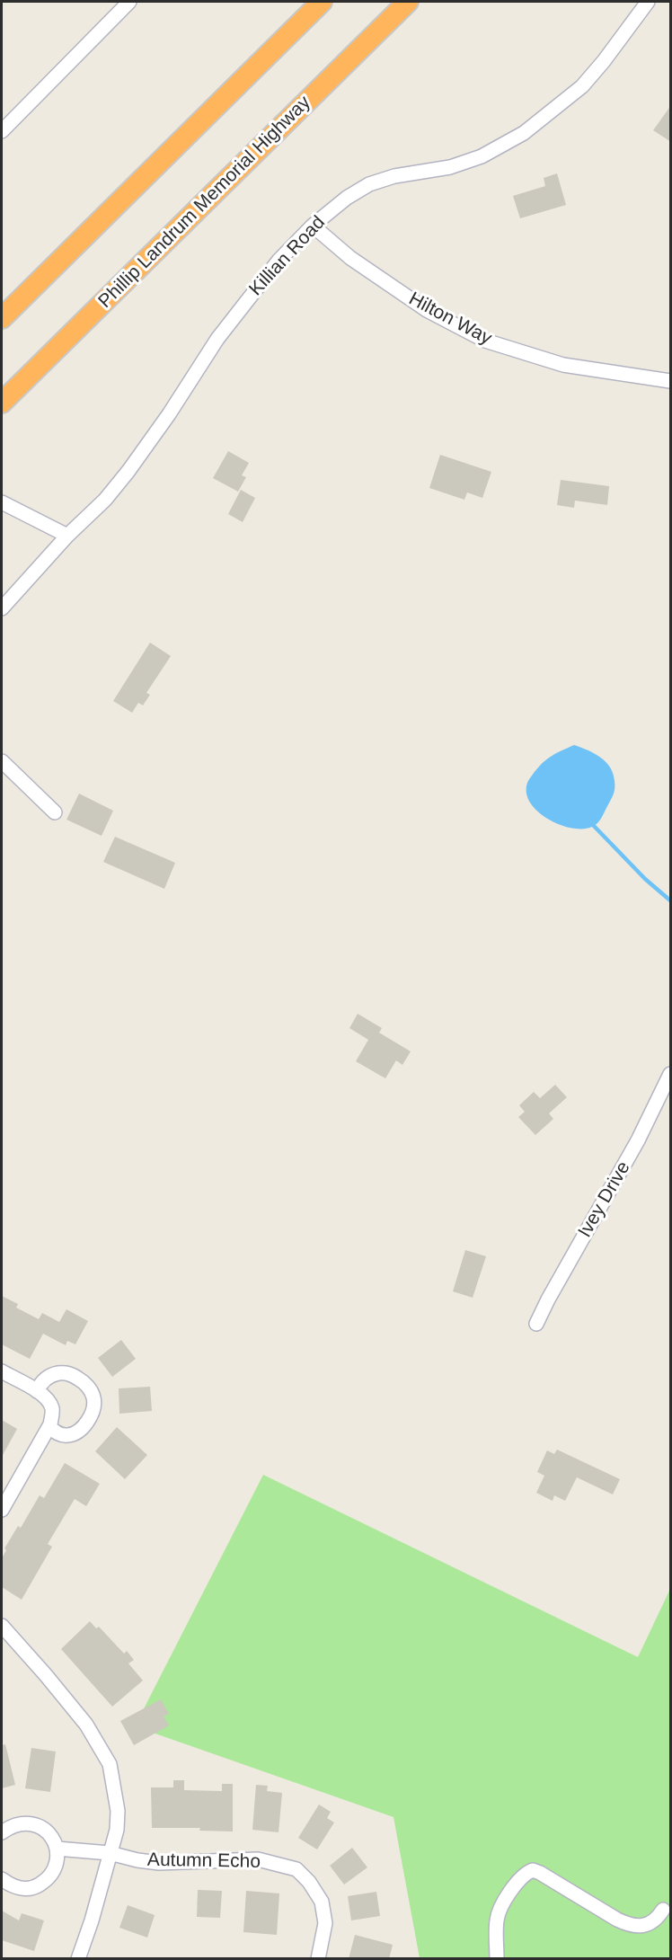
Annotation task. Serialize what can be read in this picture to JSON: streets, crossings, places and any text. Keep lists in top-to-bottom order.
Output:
{
  "streets": {
    "highway": ["Phillip Landrum Memorial Highway"],
    "street": [
      "Killian Road",
      "Hilton Way",
      "Ivey Drive",
      "Autumn Echo"
    ]
  },
  "crossings": [
    ["Killian Road", "Hilton Way"]
  ]
}
